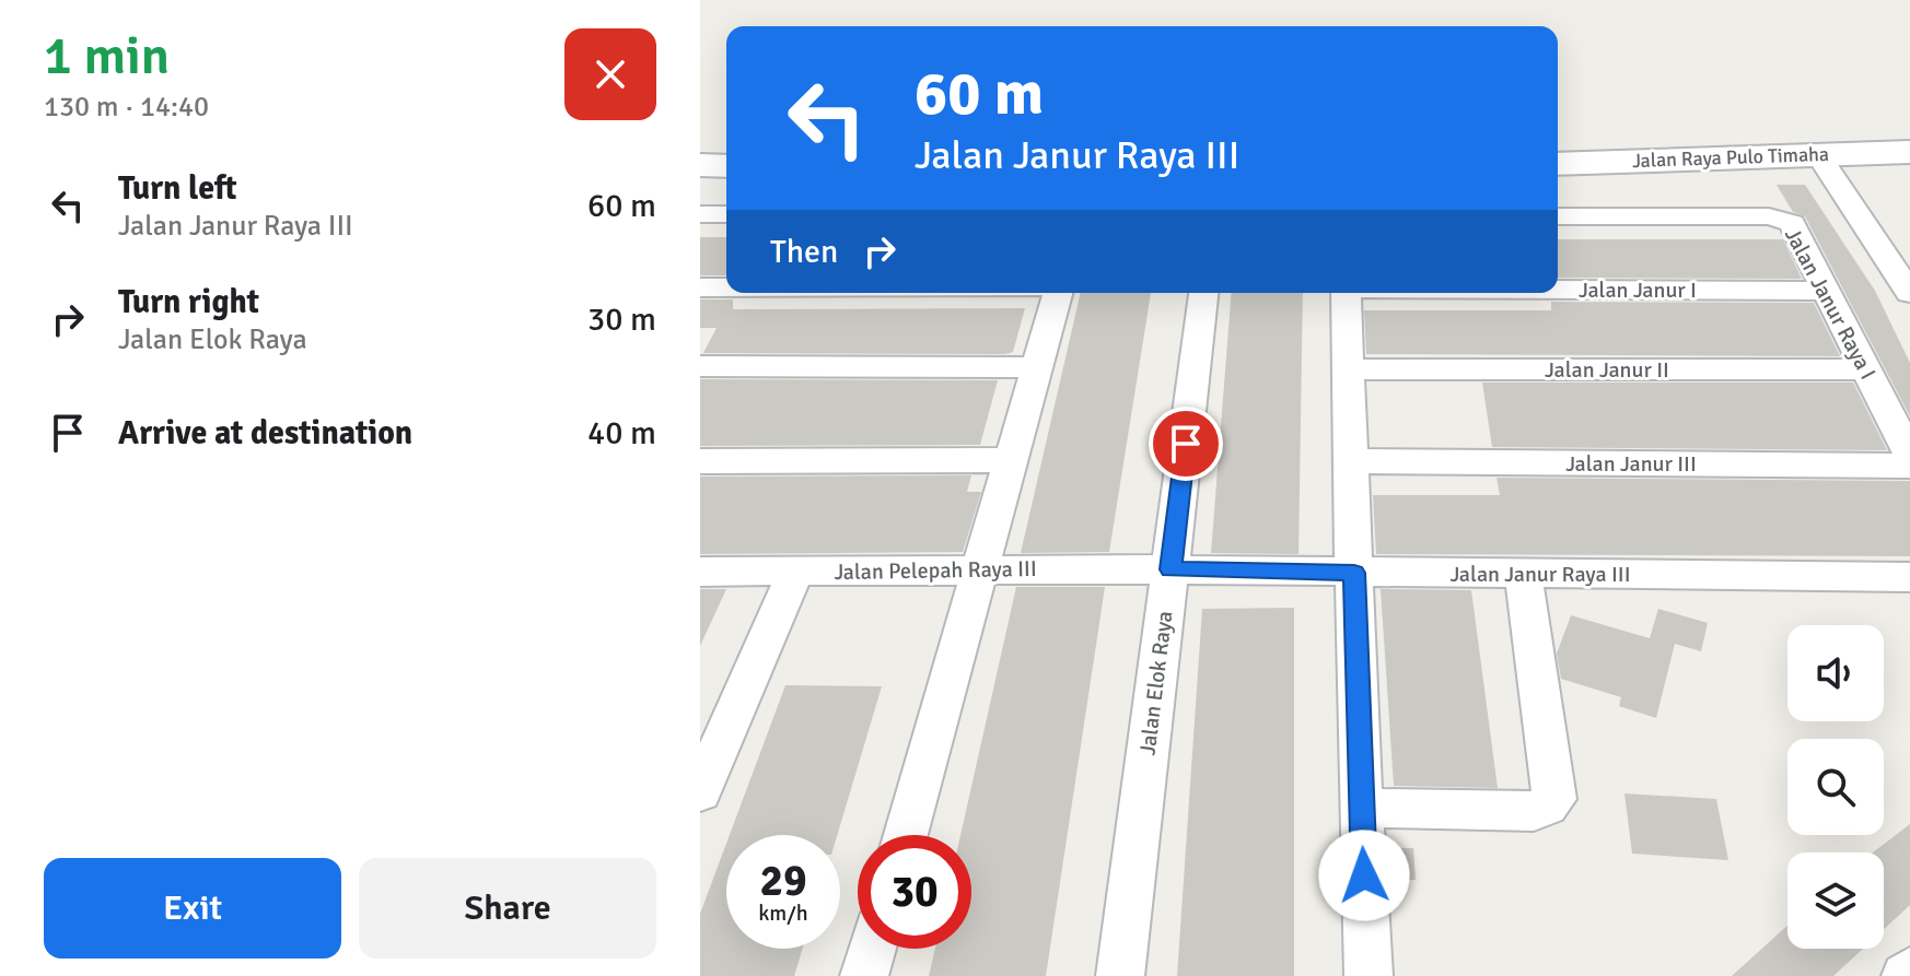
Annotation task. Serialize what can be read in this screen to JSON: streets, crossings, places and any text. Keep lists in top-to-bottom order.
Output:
{
  "streets": {
    "street": [
      "Jalan Raya Pulo Timaha",
      "Jalan Janur I",
      "Jalan Janur Raya I",
      "Jalan Janur II",
      "Jalan Janur III",
      "Jalan Pelepah Raya III",
      "Jalan Janur Raya III",
      "Jalan Elok Raya"
    ]
  },
  "crossings": [
    ["Jalan Janur I", "Jalan Janur Raya I"],
    ["Jalan Janur Raya I", "Jalan Janur II"],
    ["Jalan Pelepah Raya III", "Jalan Janur Raya III"],
    ["Jalan Pelepah Raya III", "Jalan Elok Raya"],
    ["Jalan Janur Raya III", "Jalan Elok Raya"]
  ],
  "page": {
    "heading": ["1 min", "130 m · 14:40"],
    "turn": ["60 m", "Jalan Janur Raya III"],
    "list": [
      {
        "name": "Turn left",
        "note": "Jalan Janur Raya III",
        "value": "60 m"
      },
      {
        "name": "Turn right",
        "note": "Jalan Elok Raya",
        "value": "30 m"
      },
      {
        "name": "Arrive at destination",
        "value": "40 m"
      }
    ],
    "then": "Then",
    "speed": "29 km/h",
    "limit": "30",
    "buttons": ["Exit", "Share"]
  }
}
